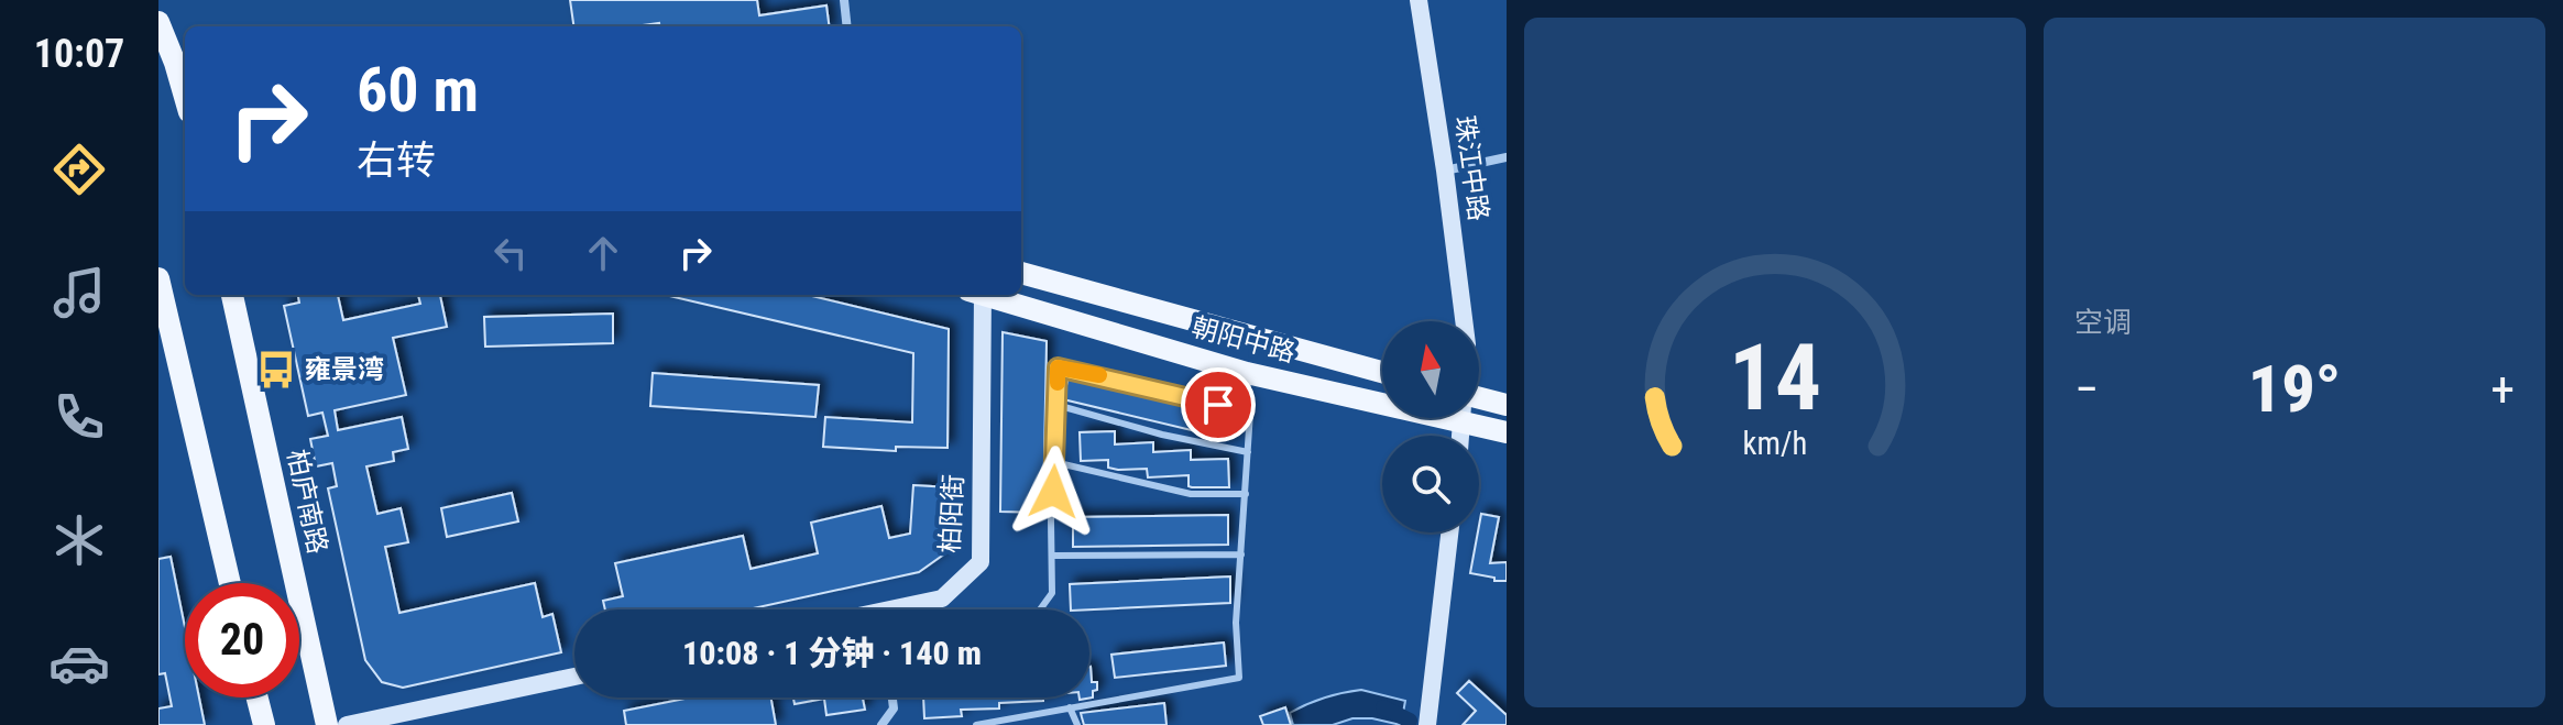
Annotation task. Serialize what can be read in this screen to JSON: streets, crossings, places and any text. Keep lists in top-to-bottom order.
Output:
{
  "streets": {
    "main road": ["朝阳中路", "柏庐南路"],
    "street": ["珠江中路", "柏阳街"]
  },
  "crossings": [
    ["珠江中路", "朝阳中路"]
  ],
  "places": {
    "bus stop": ["雍景湾"]
  },
  "north": "top",
  "page": {
    "tabs": "10:07",
    "tile": "空调",
    "turn": ["60 m", "右转"],
    "heat": ["−", "19°", "+"],
    "limit": "20",
    "trip": "10:08 · 1 分钟 · 140 m",
    "gauge": ["14", "km/h"]
  }
}
